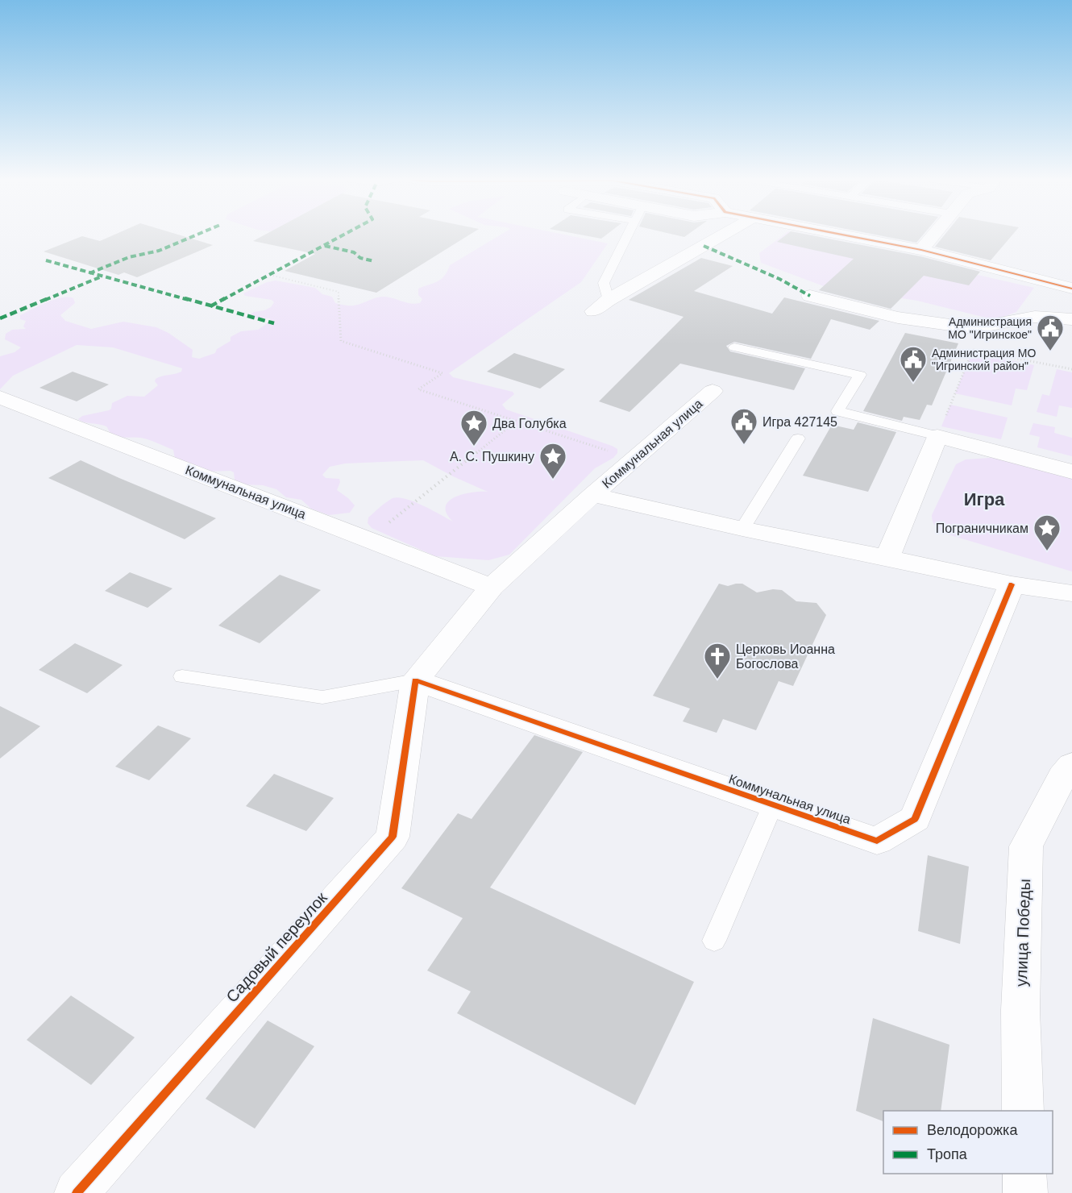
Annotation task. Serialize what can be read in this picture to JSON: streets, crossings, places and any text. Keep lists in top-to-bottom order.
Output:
{
  "streets": {
    "street": ["Коммунальная улица", "улица Победы", "Садовый переулок"]
  },
  "crossings": [
    ["Коммунальная улица", "Садовый переулок"]
  ],
  "districts": ["Игра"],
  "places": {
    "public building": ["Администрация МО \"Игринское\"", "Администрация МО \"Игринский район\"", "Игра 427145"],
    "place": ["Два Голубка", "А. С. Пушкину", "Пограничникам"],
    "church": ["Церковь Иоанна Богослова"]
  },
  "legend": ["Велодорожка", "Тропа"]
}
